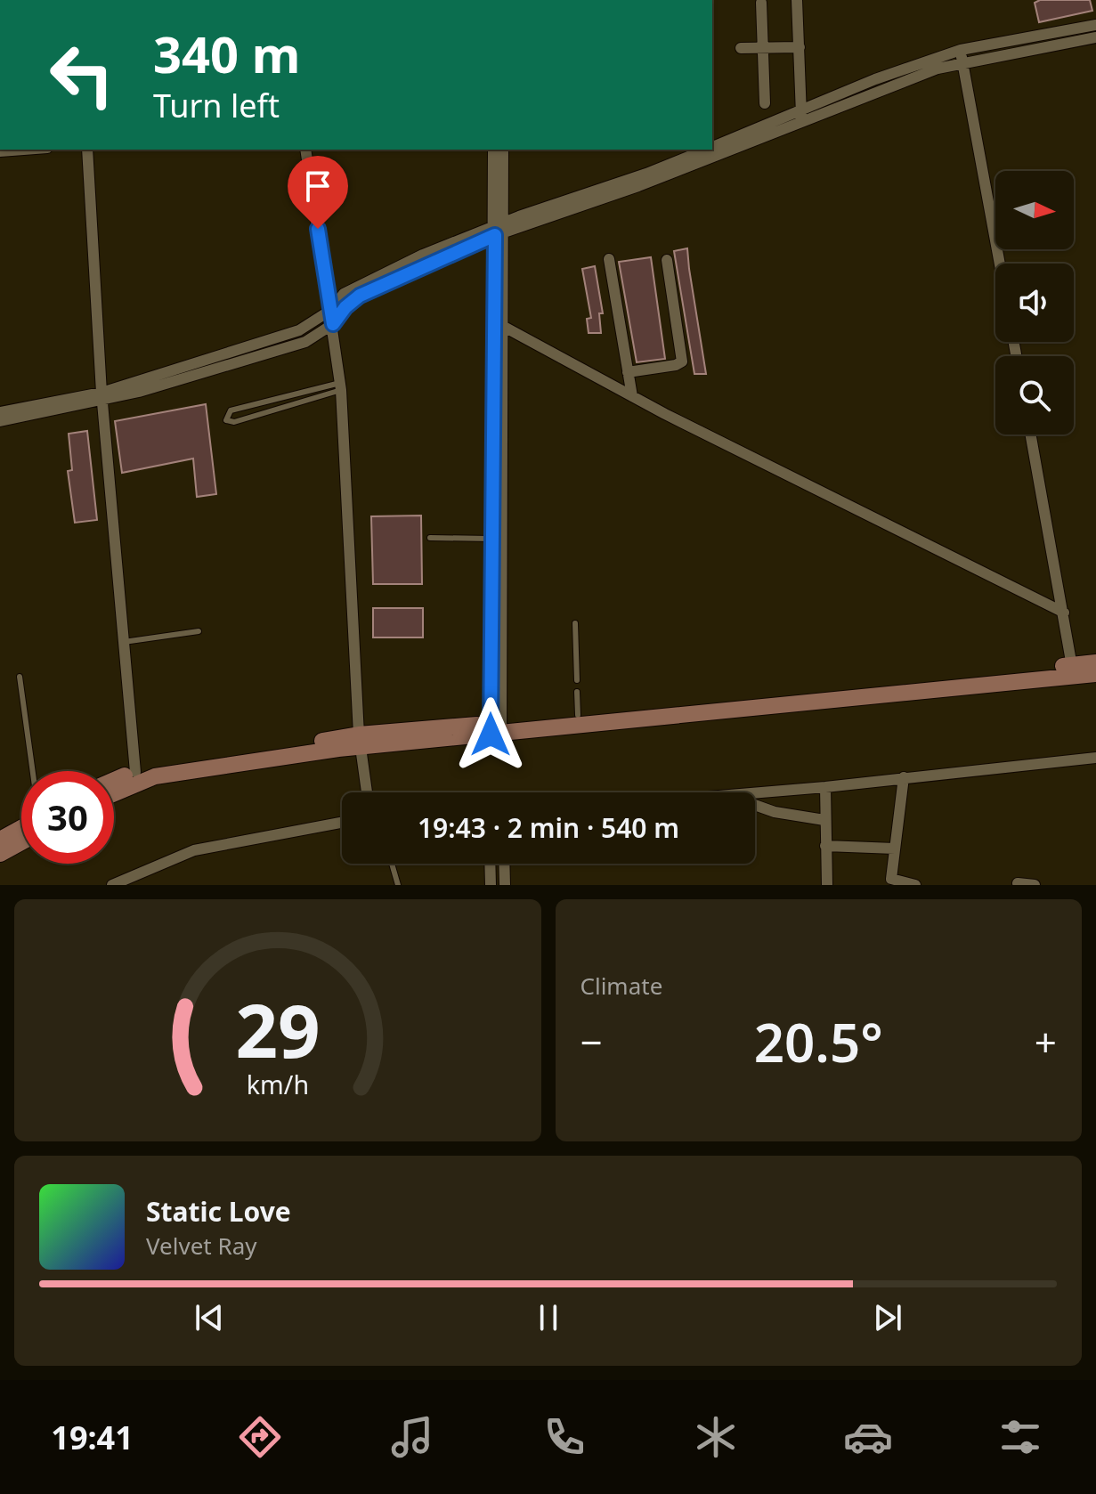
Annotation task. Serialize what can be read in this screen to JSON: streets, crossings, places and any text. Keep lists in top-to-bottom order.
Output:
{
  "north": "right",
  "page": {
    "turn": ["340 m", "Turn left"],
    "limit": "30",
    "trip": "19:43 · 2 min · 540 m",
    "tile": "Climate",
    "heat": ["−", "20.5°", "+"],
    "song": ["Static Love", "Velvet Ray"],
    "tabs": "19:41",
    "gauge": ["29", "km/h"]
  }
}
